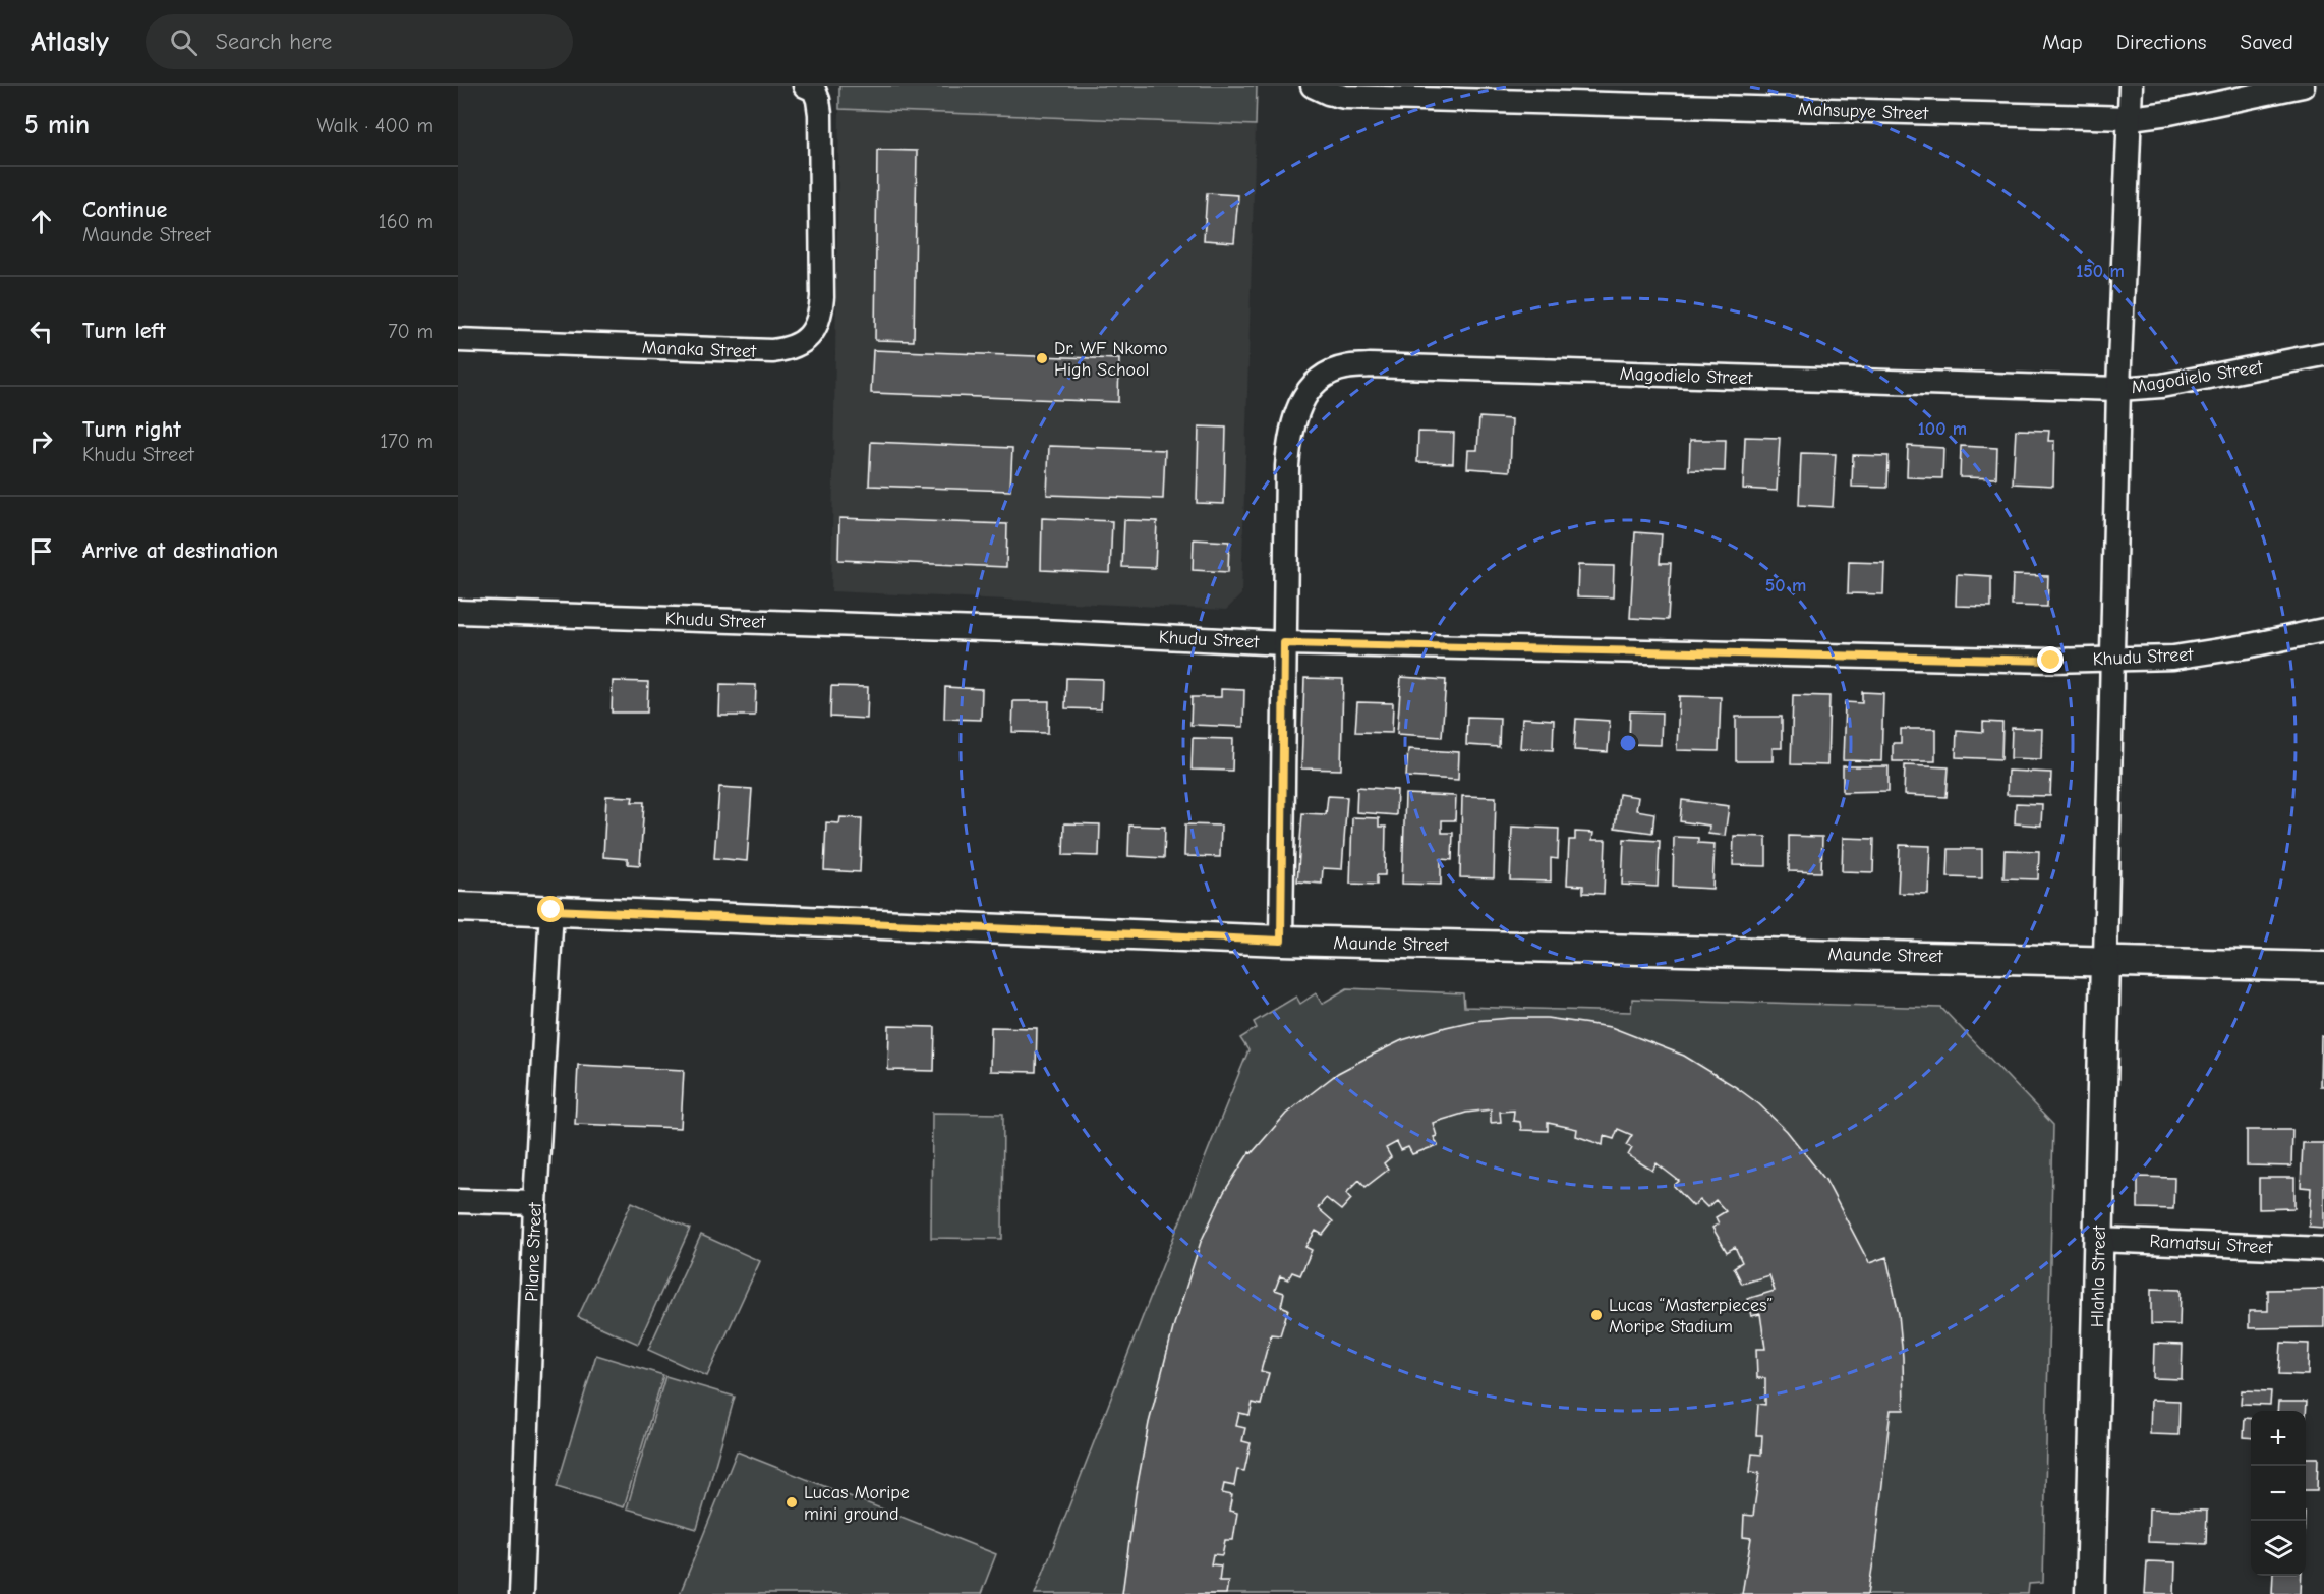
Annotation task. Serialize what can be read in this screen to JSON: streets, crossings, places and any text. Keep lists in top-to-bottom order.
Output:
{
  "streets": {
    "street": [
      "Mahsupye Street",
      "Manaka Street",
      "Magodielo Street",
      "Khudu Street",
      "Maunde Street",
      "Ramatsui Street",
      "Pilane Street",
      "Hlahla Street"
    ]
  },
  "crossings": [
    ["Magodielo Street", "Khudu Street"],
    ["Magodielo Street", "Maunde Street"],
    ["Maunde Street", "Pilane Street"],
    ["Maunde Street", "Hlahla Street"],
    ["Ramatsui Street", "Hlahla Street"]
  ],
  "places": ["Dr. WF Nkomo High School", "Lucas “Masterpieces” Moripe Stadium", "Lucas Moripe mini ground"],
  "page": {
    "header": "Atlasly",
    "search": "Search here",
    "nav": ["Map", "Directions", "Saved"],
    "heading": ["5 min", "Walk · 400 m"],
    "list": [
      ["Continue", "Maunde Street", "160 m"],
      ["Turn left", "70 m"],
      ["Turn right", "Khudu Street", "170 m"],
      "Arrive at destination"
    ],
    "map_buttons": ["+", "−"]
  },
  "rings": ["150 m", "100 m", "50 m"]
}
